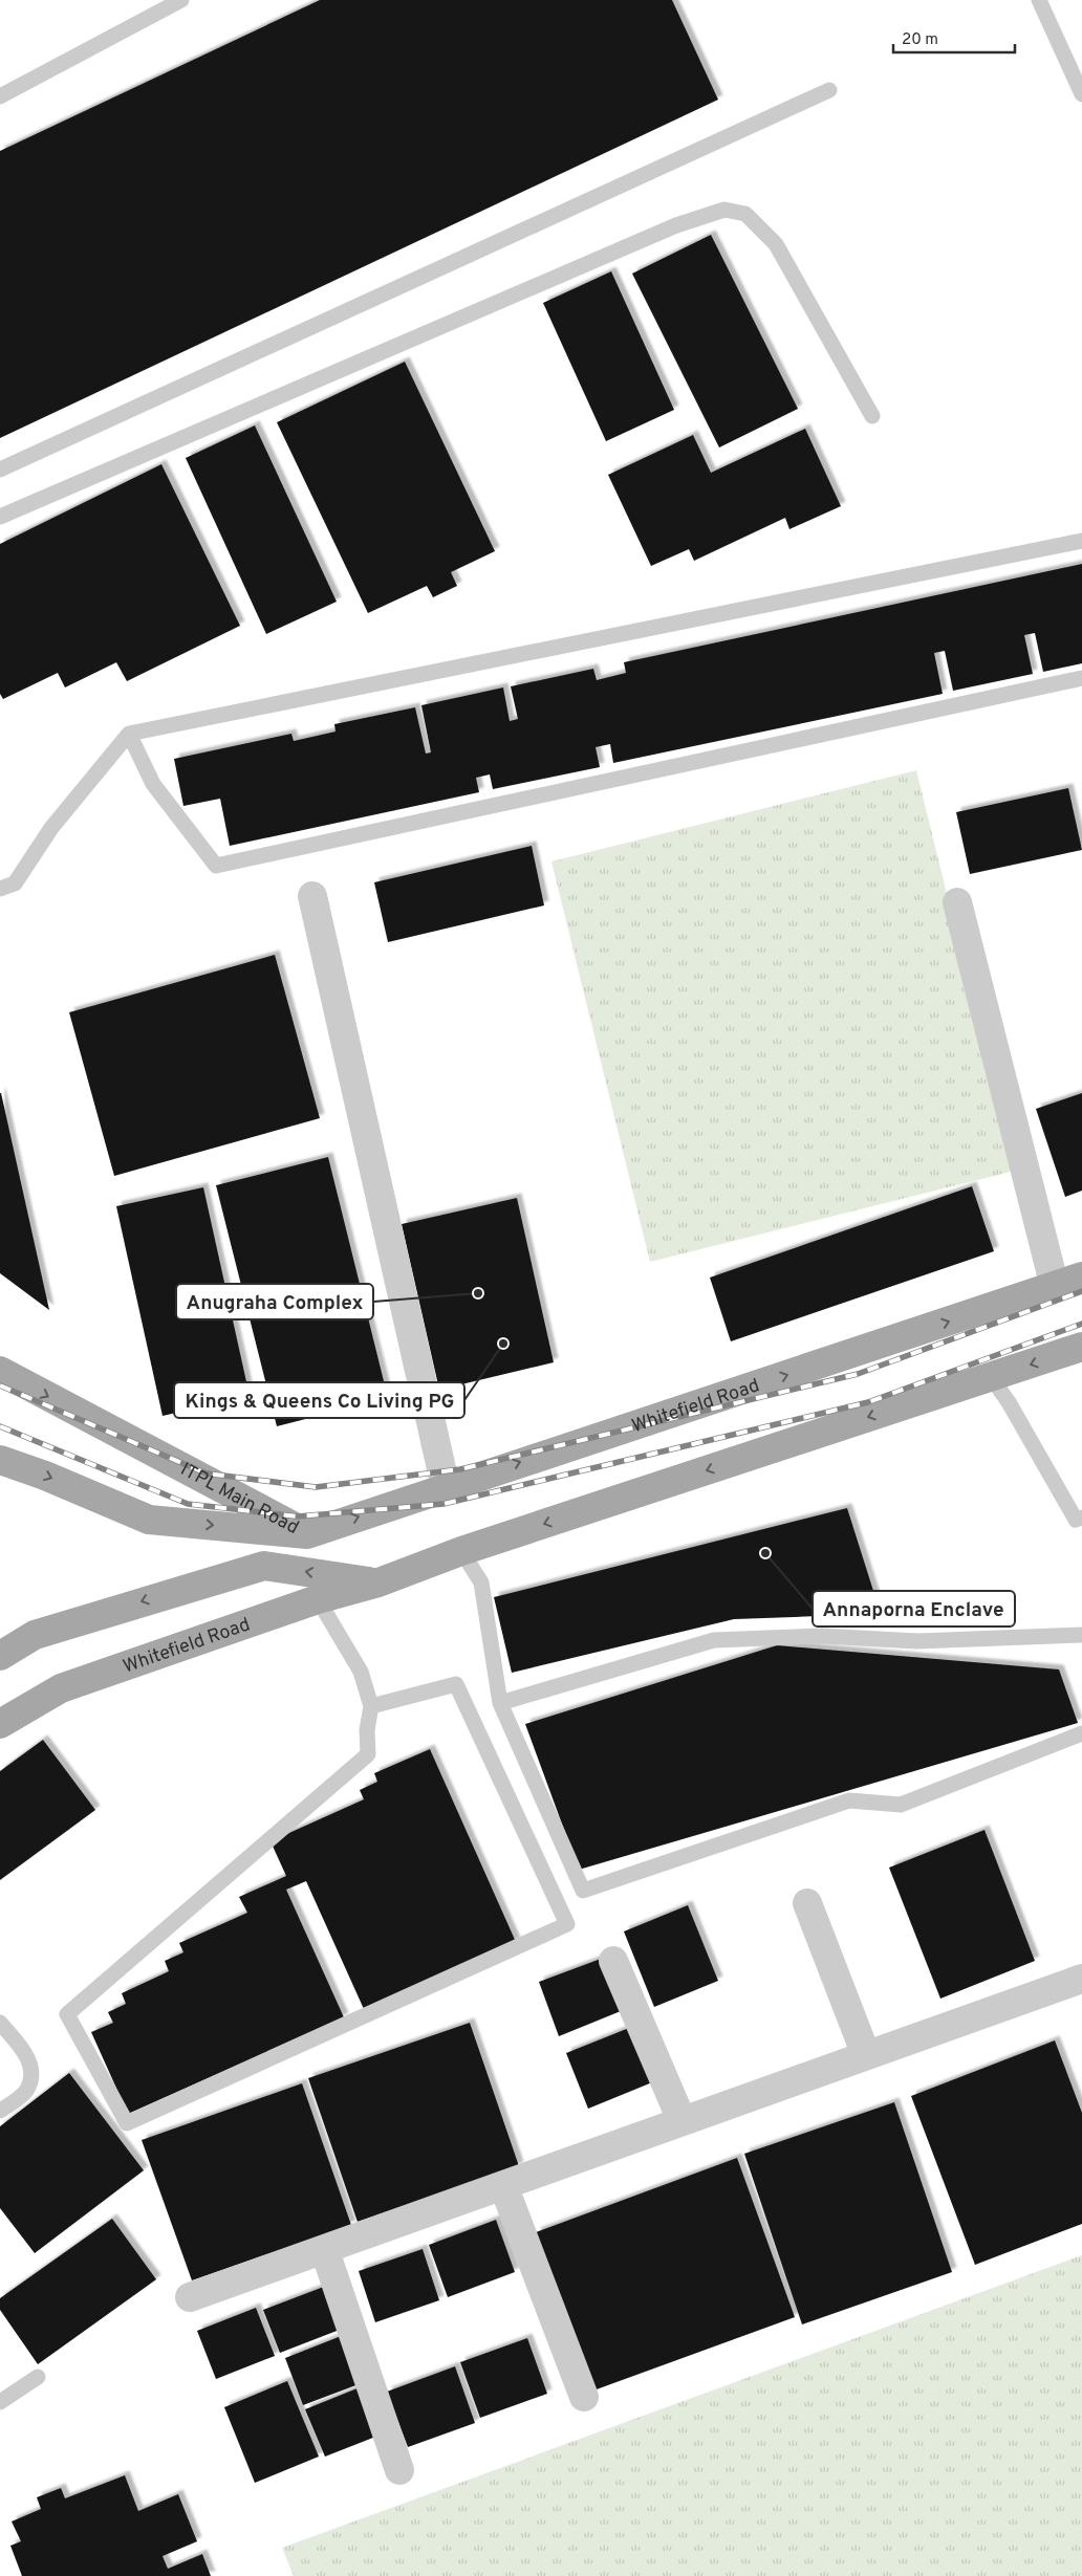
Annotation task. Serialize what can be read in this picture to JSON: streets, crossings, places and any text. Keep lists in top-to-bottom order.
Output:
{
  "streets": {
    "main road": ["Whitefield Road", "ITPL Main Road"]
  },
  "crossings": [
    ["Whitefield Road", "ITPL Main Road"]
  ],
  "one_way": ["ITPL Main Road"],
  "places": ["Anugraha Complex", "Kings & Queens Co Living PG", "Annaporna Enclave"],
  "scale_bar": "20 m"
}
